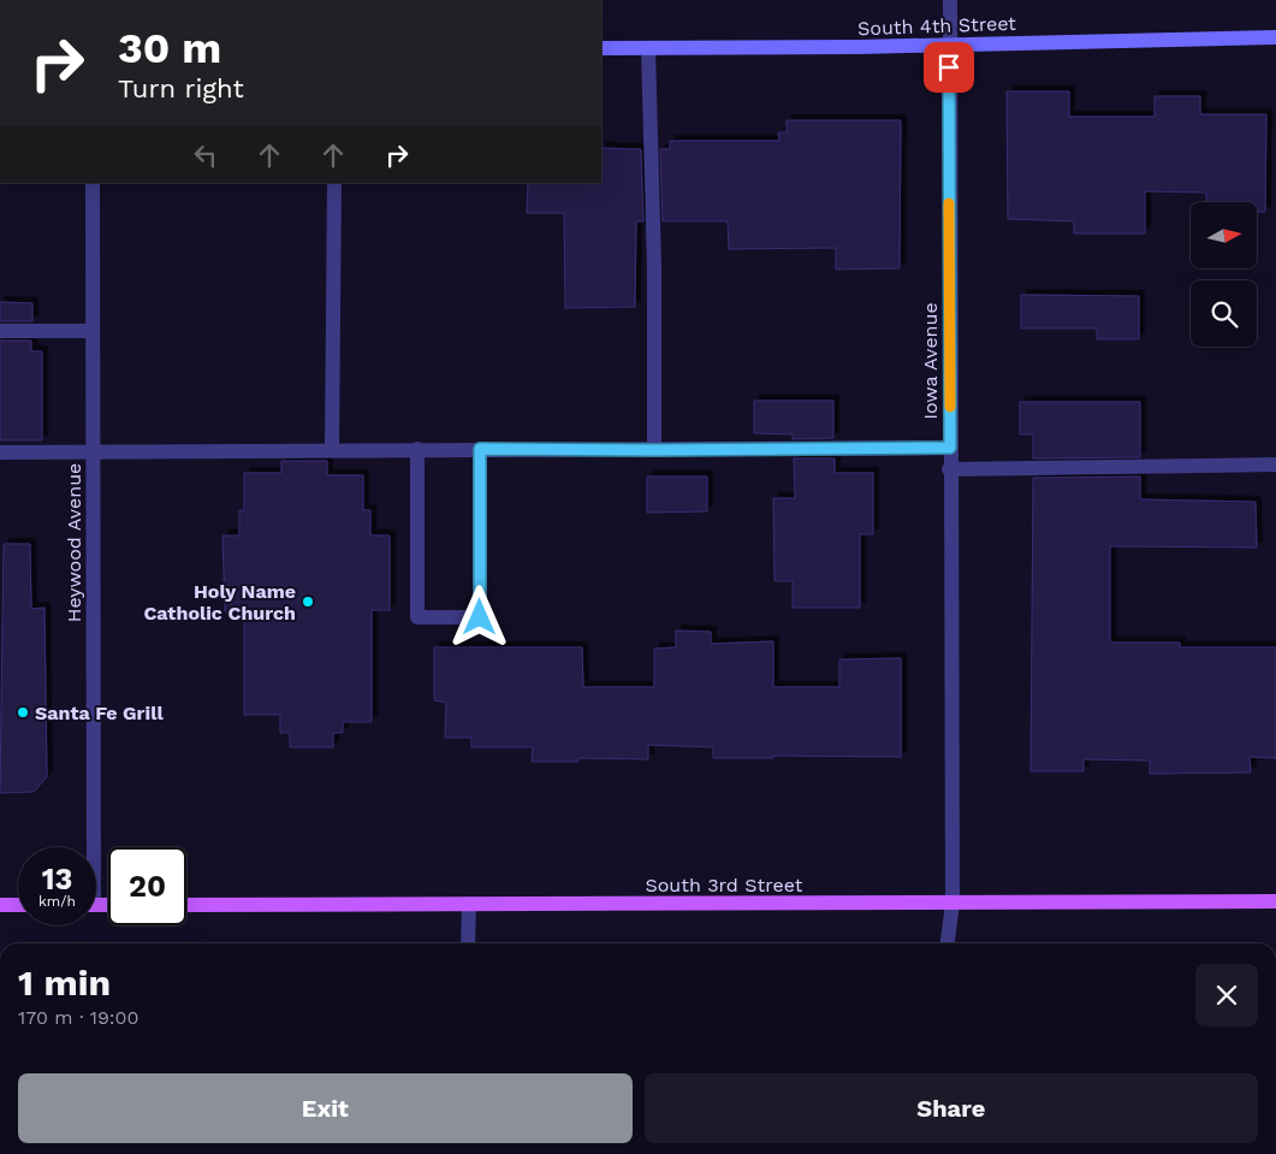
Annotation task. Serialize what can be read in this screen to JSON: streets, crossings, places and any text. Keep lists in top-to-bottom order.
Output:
{
  "streets": {
    "main road": ["South 4th Street", "South 3rd Street"],
    "street": ["Iowa Avenue", "Heywood Avenue"]
  },
  "crossings": [
    ["South 4th Street", "Iowa Avenue"],
    ["Iowa Avenue", "South 3rd Street"]
  ],
  "places": ["Holy Name Catholic Church", "Santa Fe Grill"],
  "north": "right",
  "page": {
    "turn": ["30 m", "Turn right"],
    "speed": "13 km/h",
    "limit": "20",
    "heading": ["1 min", "170 m · 19:00"],
    "buttons": ["Exit", "Share"]
  }
}
